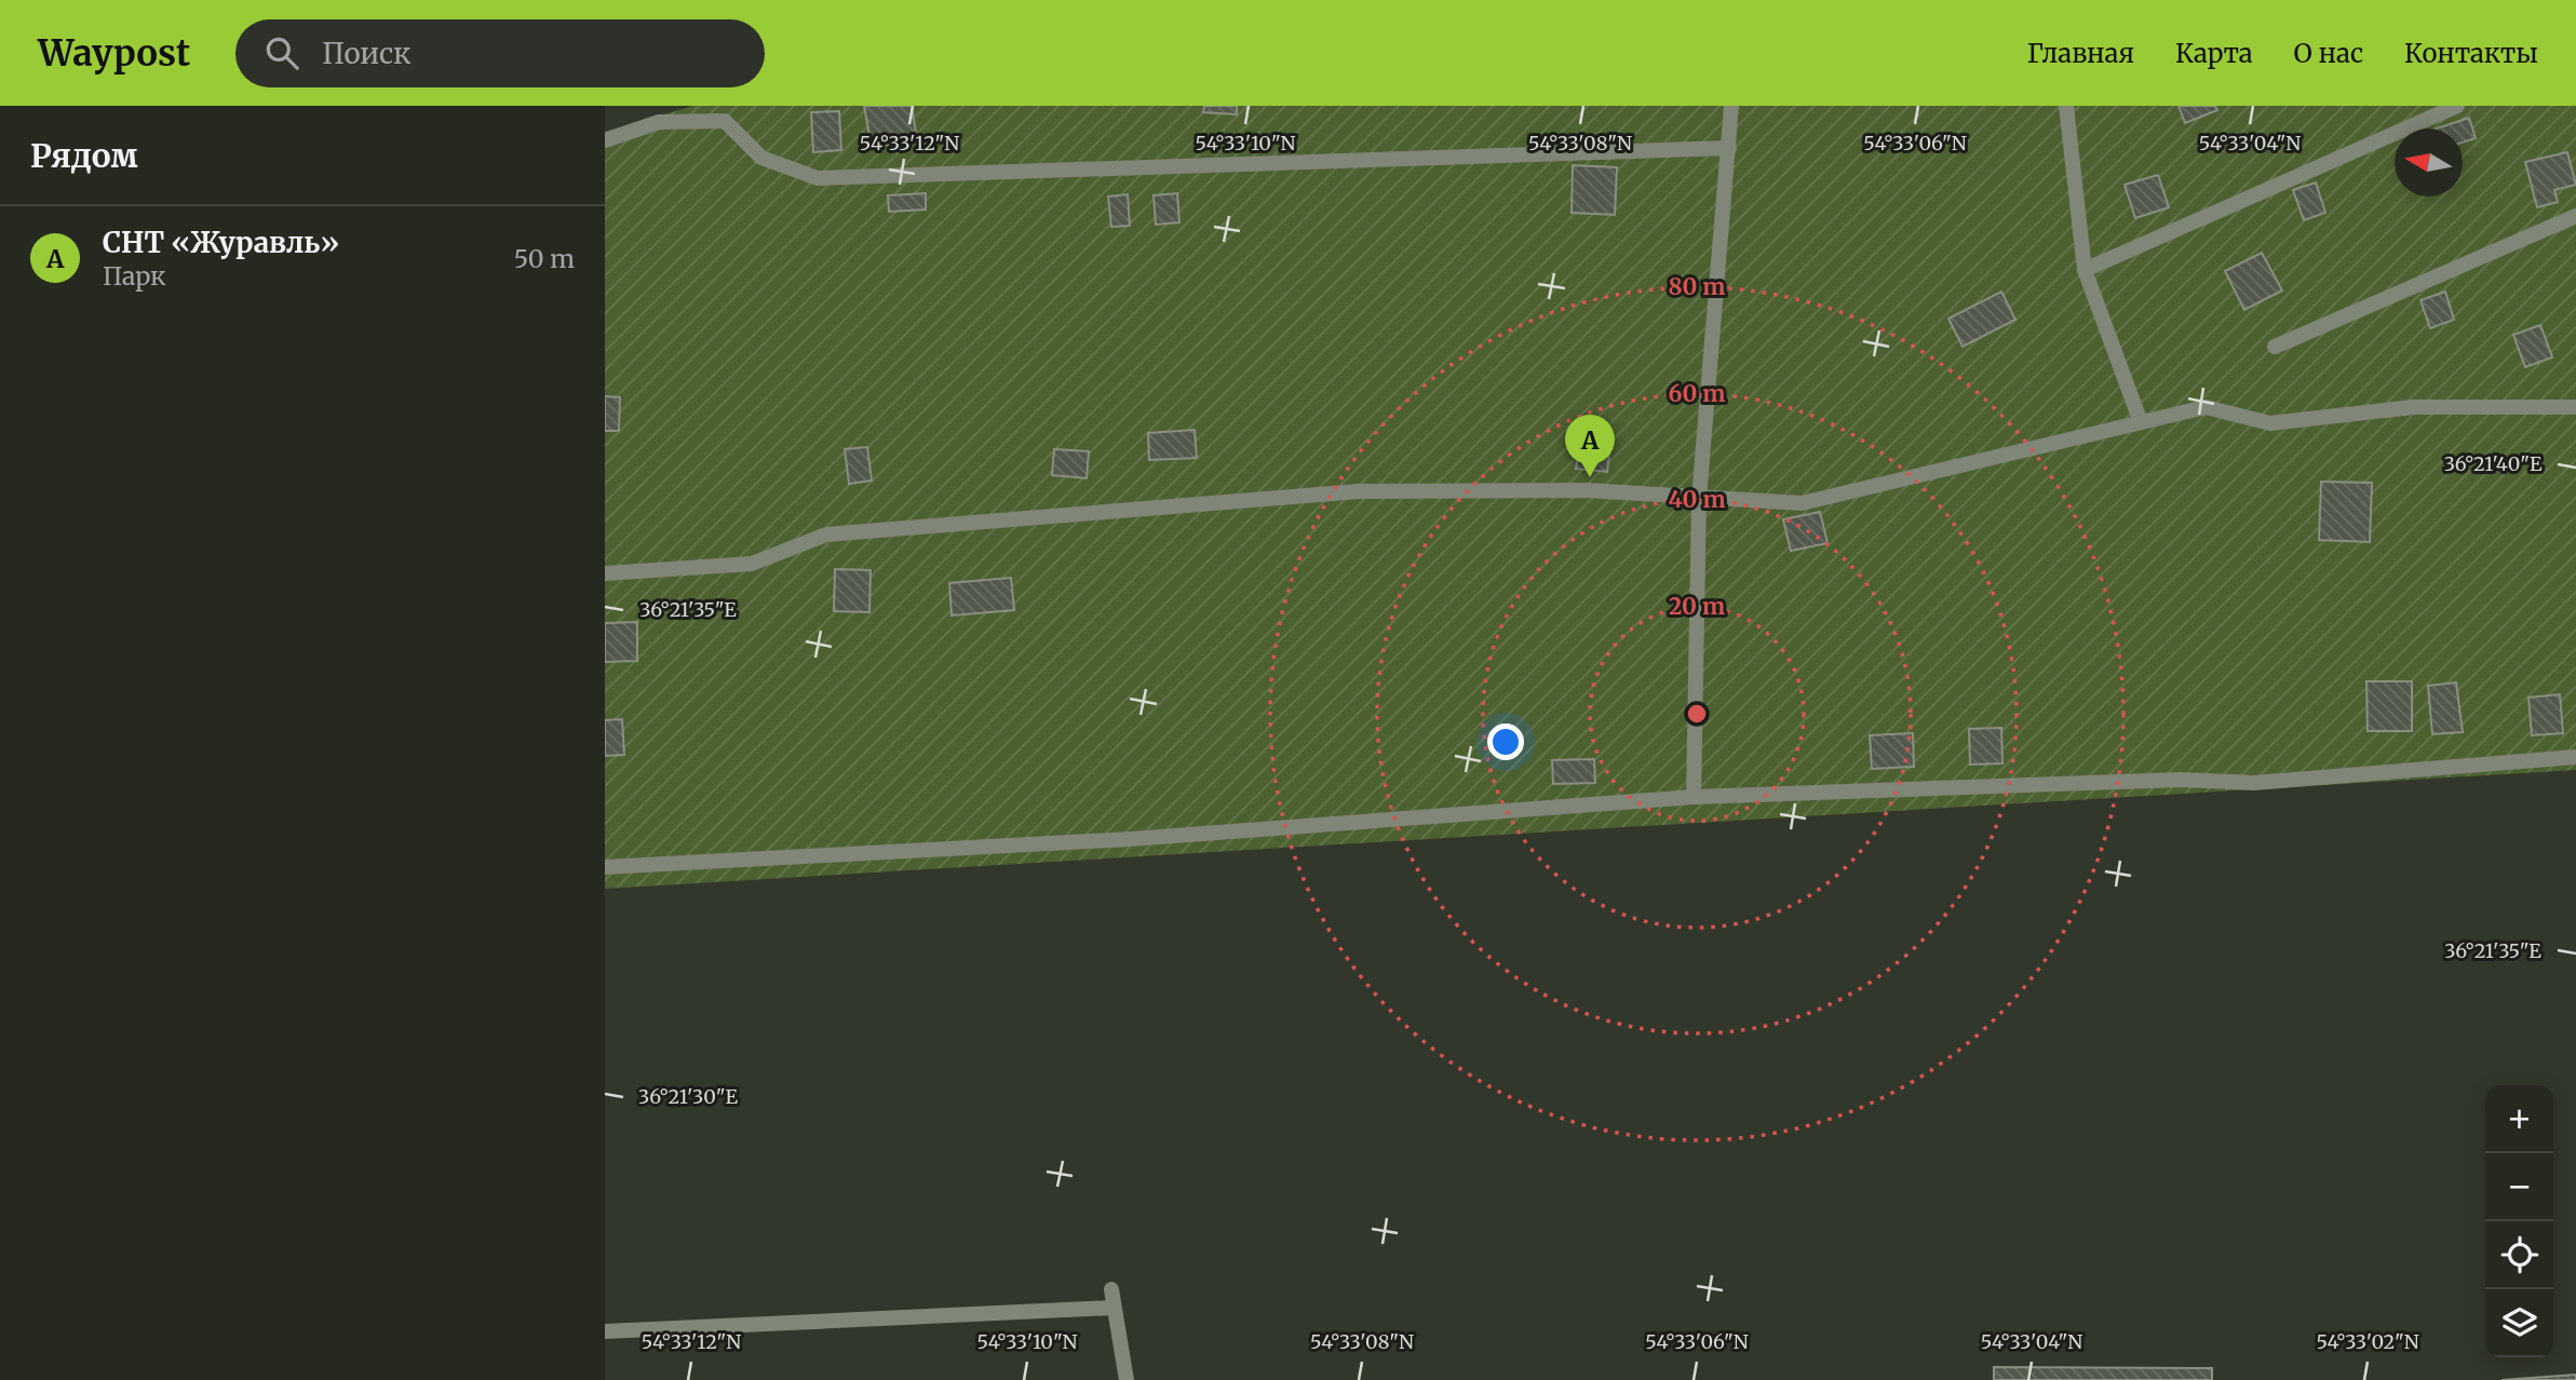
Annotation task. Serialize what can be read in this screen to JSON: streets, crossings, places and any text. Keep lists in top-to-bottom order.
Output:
{
  "north": "left",
  "page": {
    "header": "Waypost",
    "search": "Поиск",
    "nav": [
      "Главная",
      "Карта",
      "О нас",
      "Контакты"
    ],
    "heading": "Рядом",
    "list": [
      {
        "mark": "A",
        "name": "СНТ «Журавль»",
        "note": "Парк",
        "value": "50 m"
      }
    ],
    "pins": "A",
    "map_buttons": ["+", "−"]
  },
  "coordinates": [
    "54°33'06\"N",
    "54°33'04\"N",
    "54°33'12\"N",
    "54°33'10\"N",
    "54°33'08\"N",
    "36°21'40\"E",
    "36°21'35\"E",
    "36°21'30\"E",
    "54°33'02\"N"
  ],
  "rings": [
    "80 m",
    "60 m",
    "40 m",
    "20 m"
  ]
}
